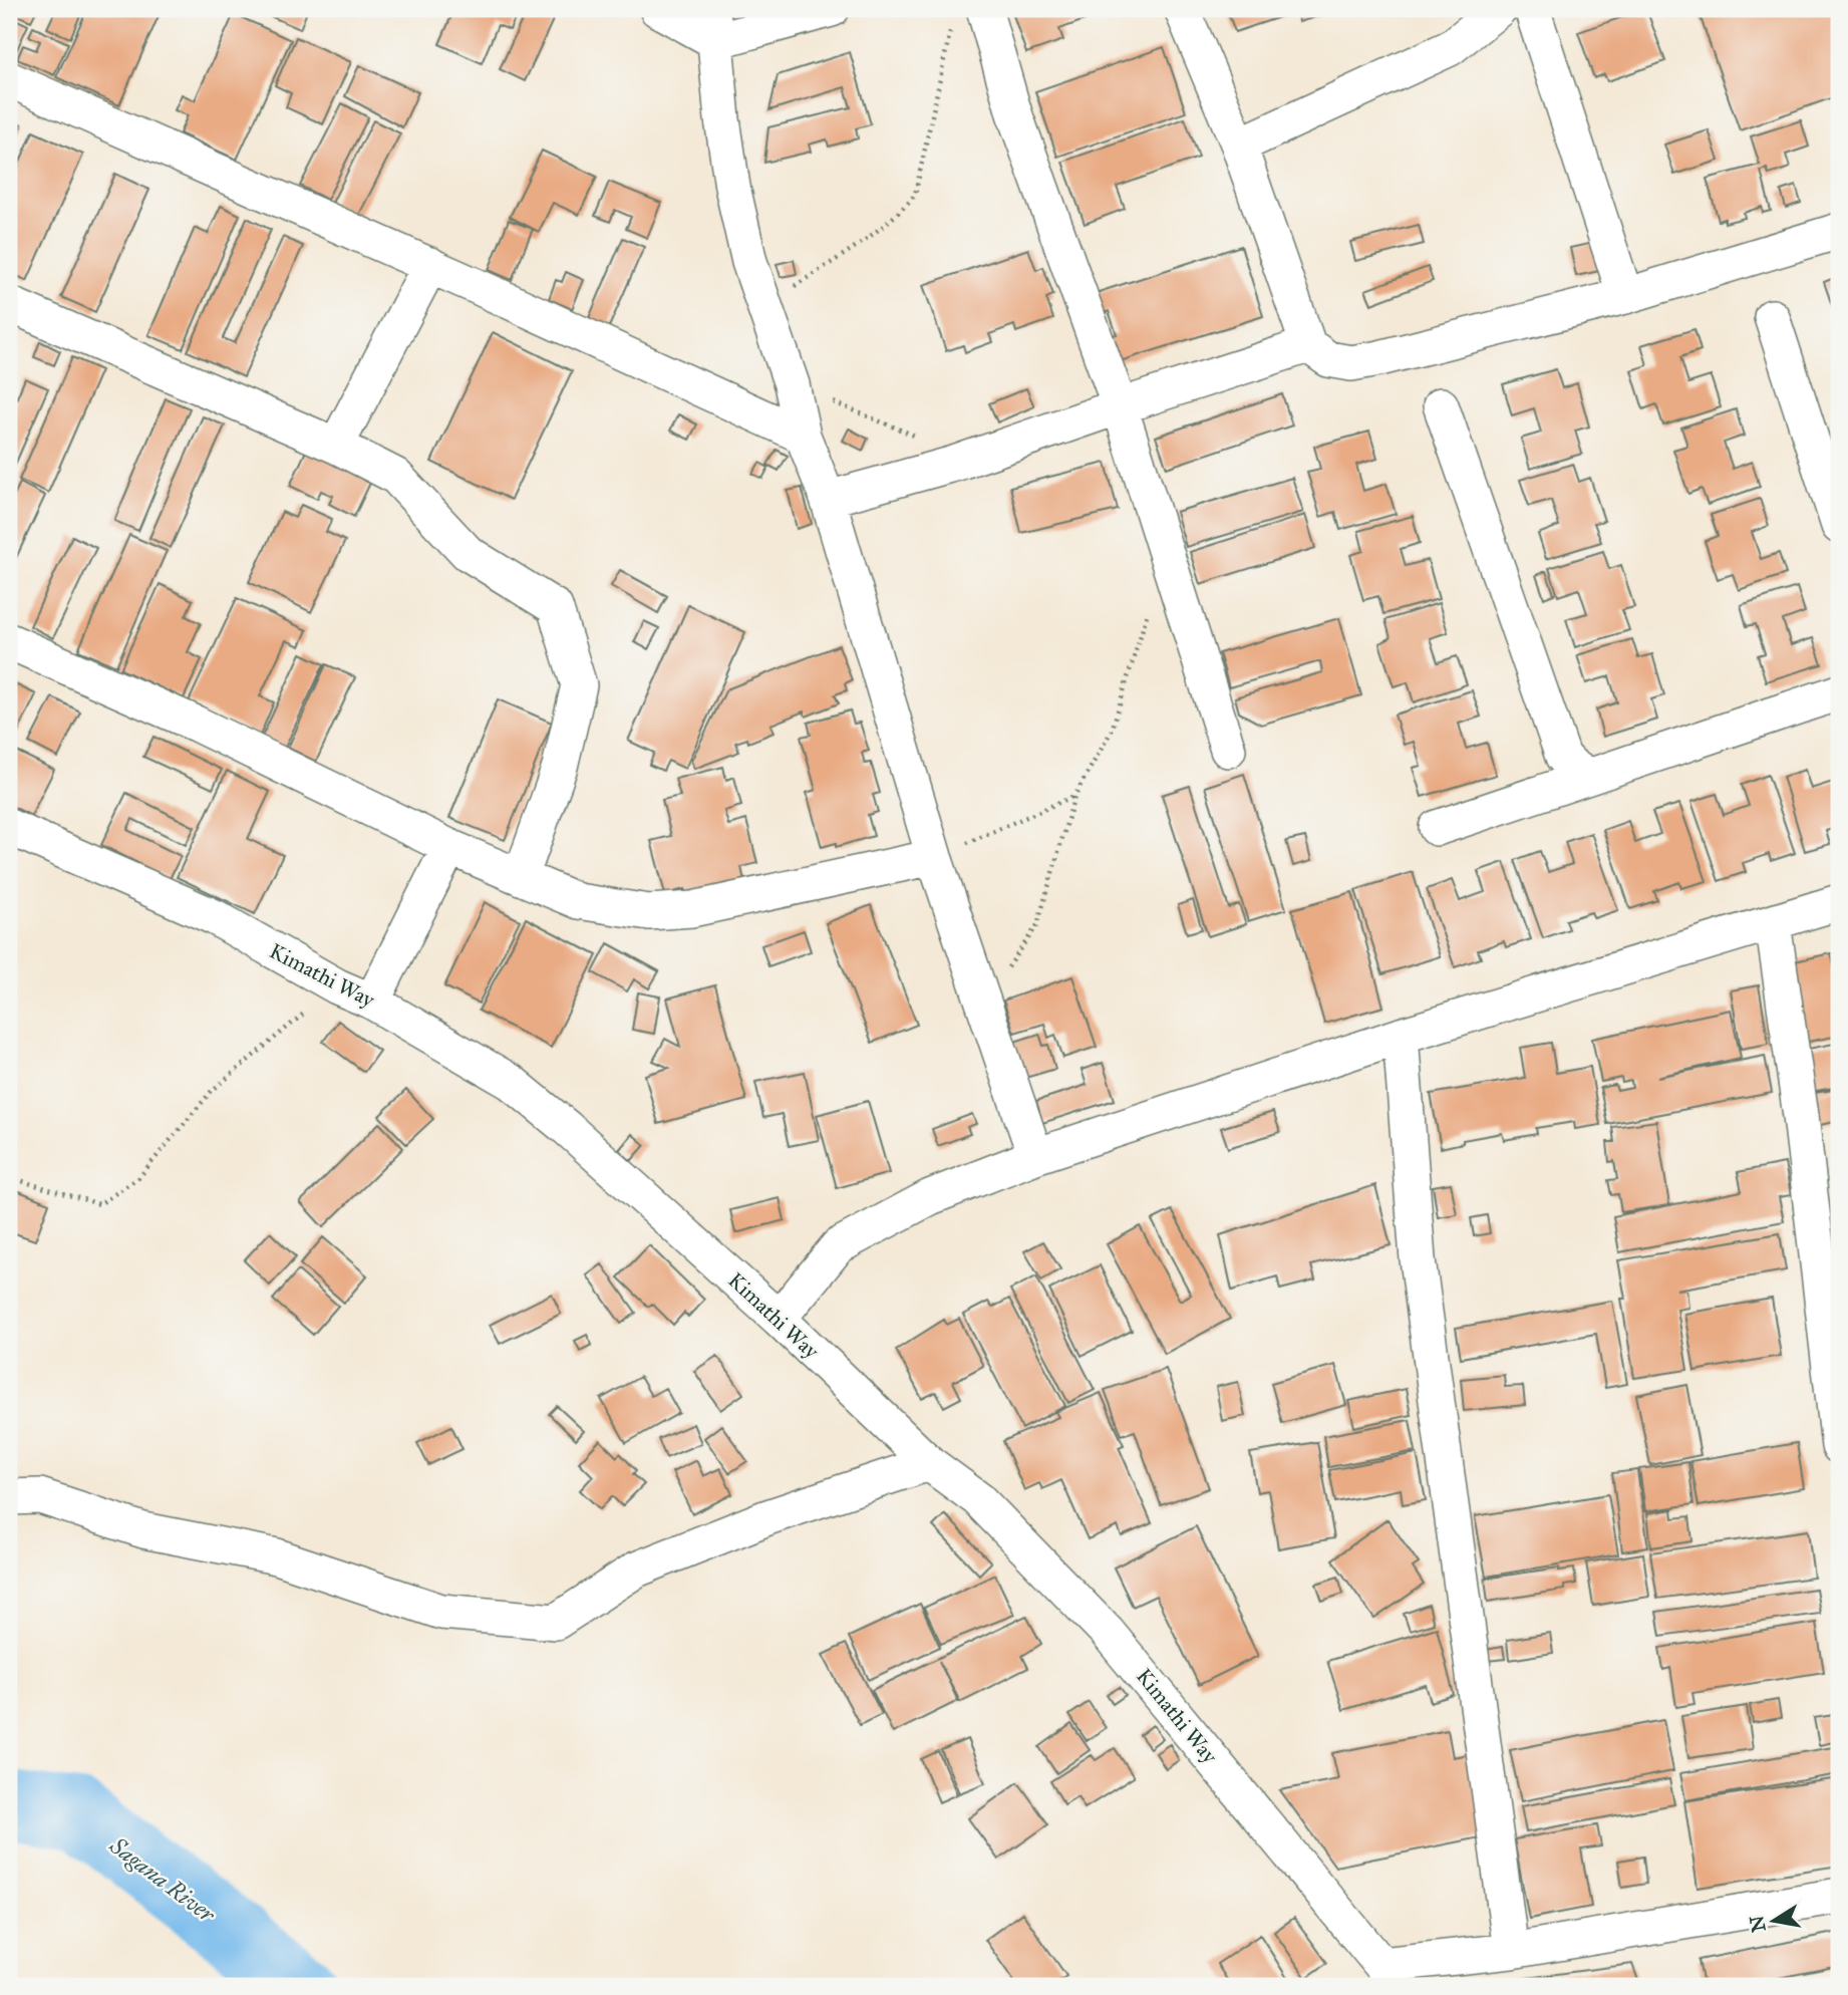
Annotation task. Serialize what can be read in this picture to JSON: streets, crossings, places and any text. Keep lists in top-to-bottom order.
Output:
{
  "streets": {
    "street": ["Kimathi Way"]
  },
  "water": ["Sagana River"],
  "north": "left"
}
